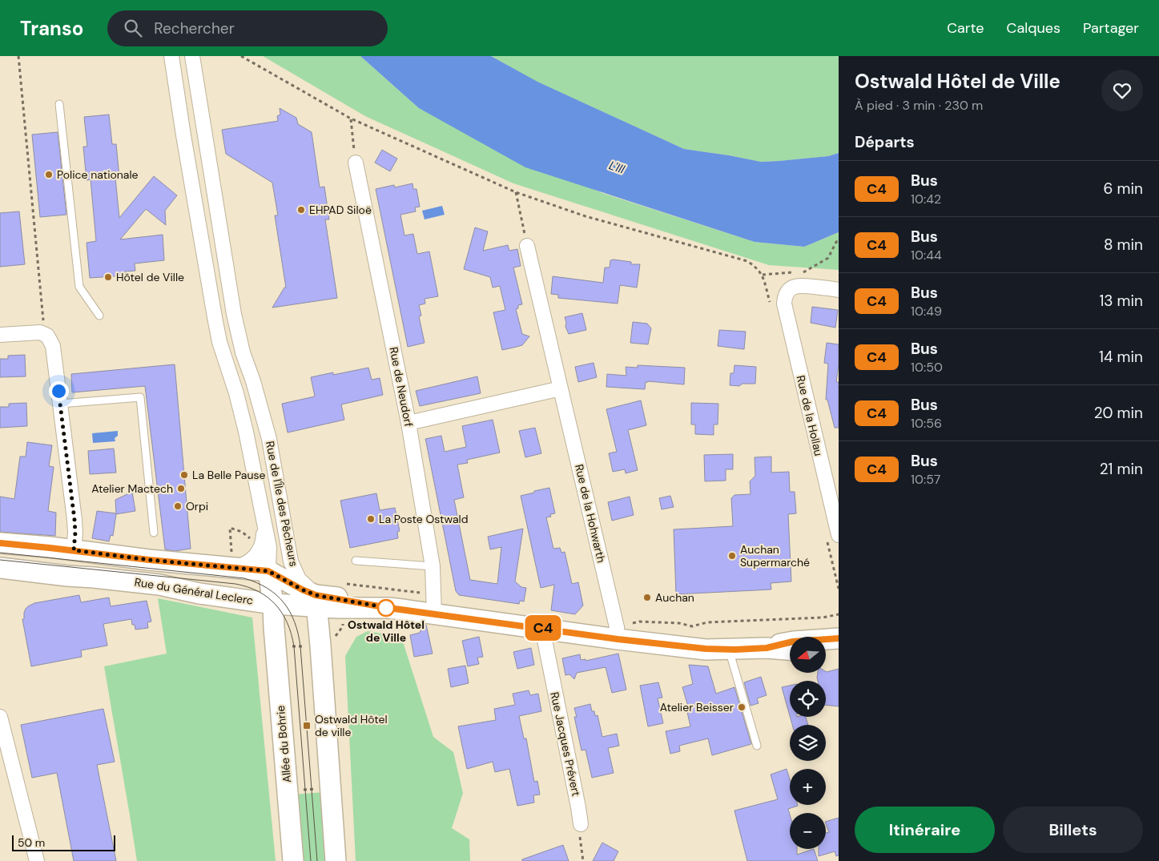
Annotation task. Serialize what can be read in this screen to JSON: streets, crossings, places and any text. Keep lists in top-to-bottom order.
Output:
{
  "streets": {
    "main road": ["Rue du Général Leclerc", "Allée du Bohrie"],
    "street": [
      "Rue de Neudorf",
      "Rue de la Hollau",
      "Rue de l'Île des Pêcheurs",
      "Rue de la Hohwarth",
      "Rue Jacques Prévert"
    ]
  },
  "crossings": [
    ["Rue de Neudorf", "Rue du Général Leclerc"],
    ["Rue de l'Île des Pêcheurs", "Rue du Général Leclerc"],
    ["Rue de l'Île des Pêcheurs", "Allée du Bohrie"],
    ["Rue de la Hohwarth", "Rue du Général Leclerc"],
    ["Rue du Général Leclerc", "Allée du Bohrie"],
    ["Rue du Général Leclerc", "Rue Jacques Prévert"]
  ],
  "water": ["L'Ill"],
  "places": {
    "other": [
      "Police nationale",
      "EHPAD Siloë",
      "Hôtel de Ville",
      "La Belle Pause",
      "Atelier Mactech",
      "Orpi",
      "La Poste Ostwald",
      "Auchan Supermarché",
      "Auchan",
      "Ostwald Hôtel de Ville",
      "Atelier Beisser"
    ],
    "transit": ["Ostwald Hôtel de ville"]
  },
  "lines": ["bus line C4"],
  "scale_bar": "50 m",
  "north": "left",
  "page": {
    "header": "Transo",
    "search": "Rechercher",
    "nav": ["Carte", "Calques", "Partager"],
    "on_map": "C4",
    "heading": [
      ["Ostwald Hôtel de Ville", "À pied · 3 min · 230 m"],
      "Départs"
    ],
    "list": [
      {
        "mark": "C4",
        "name": "Bus",
        "note": "10:42",
        "value": "6 min"
      },
      {
        "mark": "C4",
        "name": "Bus",
        "note": "10:44",
        "value": "8 min"
      },
      {
        "mark": "C4",
        "name": "Bus",
        "note": "10:49",
        "value": "13 min"
      },
      {
        "mark": "C4",
        "name": "Bus",
        "note": "10:50",
        "value": "14 min"
      },
      {
        "mark": "C4",
        "name": "Bus",
        "note": "10:56",
        "value": "20 min"
      },
      {
        "mark": "C4",
        "name": "Bus",
        "note": "10:57",
        "value": "21 min"
      }
    ],
    "map_buttons": ["+", "−"],
    "buttons": ["Itinéraire", "Billets"],
    "scale": "50 m"
  }
}
